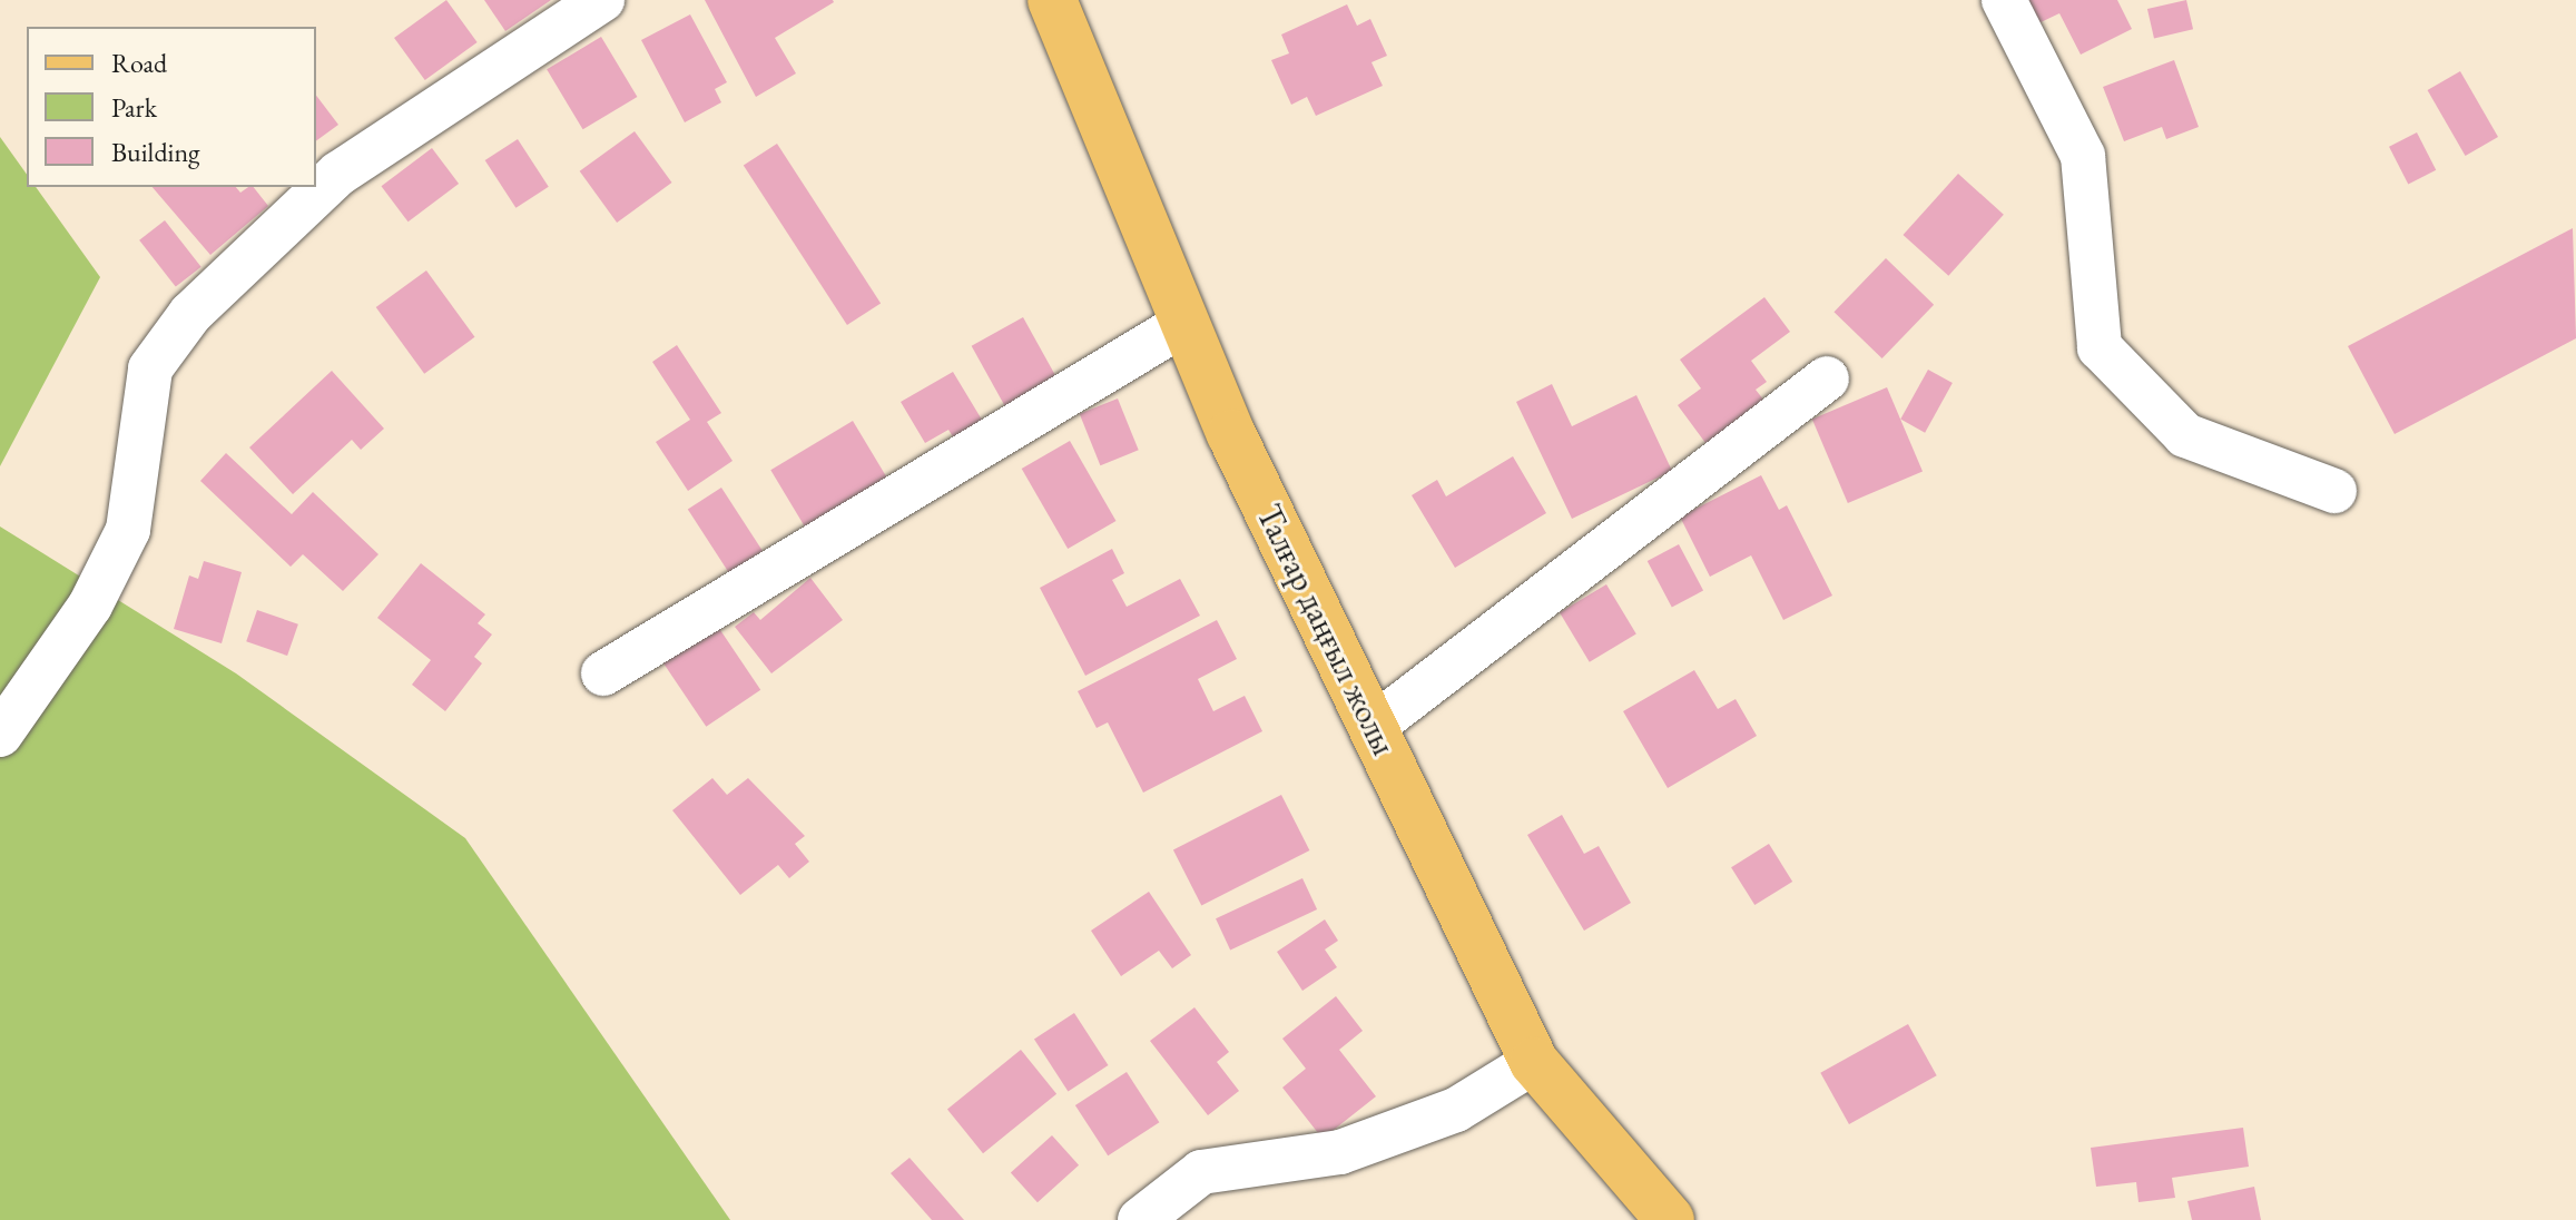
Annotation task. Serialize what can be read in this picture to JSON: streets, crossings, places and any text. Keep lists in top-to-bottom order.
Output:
{
  "streets": {
    "main road": ["Талғар даңғыл жолы"]
  },
  "legend": ["Road", "Park", "Building"]
}
